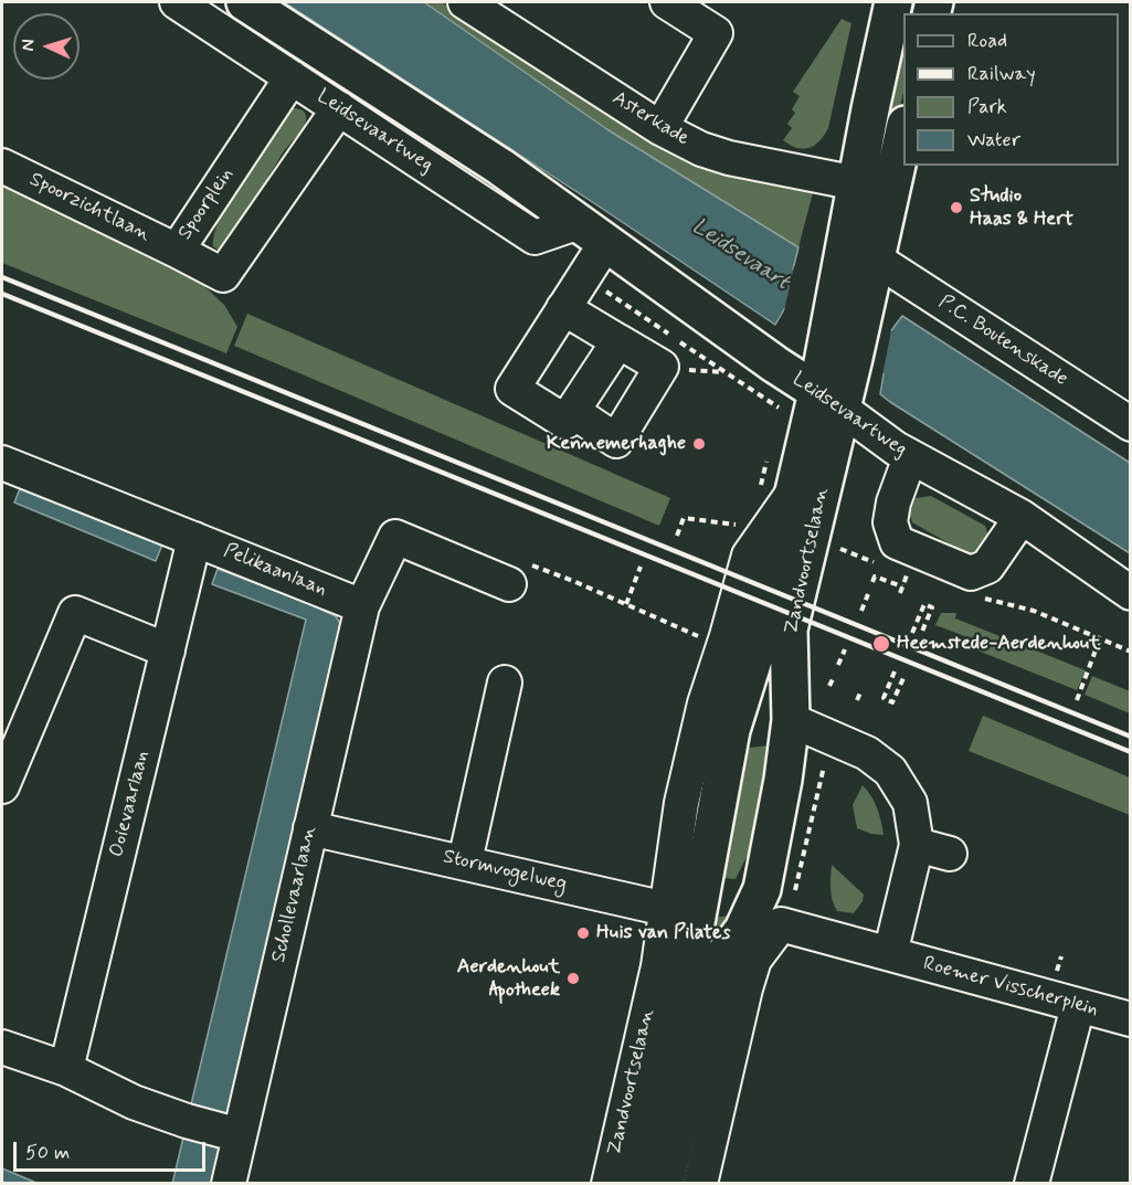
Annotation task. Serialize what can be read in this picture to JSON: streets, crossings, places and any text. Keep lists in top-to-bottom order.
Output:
{
  "streets": {
    "main road": ["Leidsevaartweg", "Zandvoortselaan"],
    "street": [
      "Asterkade",
      "Spoorplein",
      "Spoorzichtlaan",
      "P.C. Boutenskade",
      "Pelikaanlaan",
      "Ooievaarlaan",
      "Stormvogelweg",
      "Schollevaarlaan",
      "Roemer Visscherplein"
    ]
  },
  "crossings": [
    ["Asterkade", "Zandvoortselaan"],
    ["Leidsevaartweg", "Spoorplein"],
    ["Leidsevaartweg", "Zandvoortselaan"],
    ["Spoorplein", "Spoorzichtlaan"],
    ["P.C. Boutenskade", "Zandvoortselaan"],
    ["Zandvoortselaan", "Stormvogelweg"],
    ["Pelikaanlaan", "Ooievaarlaan"],
    ["Pelikaanlaan", "Schollevaarlaan"],
    ["Stormvogelweg", "Schollevaarlaan"]
  ],
  "water": ["Leidsevaart"],
  "places": [
    "Studio Haas & Hert",
    "Kennemerhaghe",
    "Heemstede-Aerdenhout",
    "Huis van Pilates",
    "Aerdenhout Apotheek"
  ],
  "legend": [
    "Road",
    "Railway",
    "Park",
    "Water"
  ],
  "scale_bar": "50 m",
  "north": "left"
}
